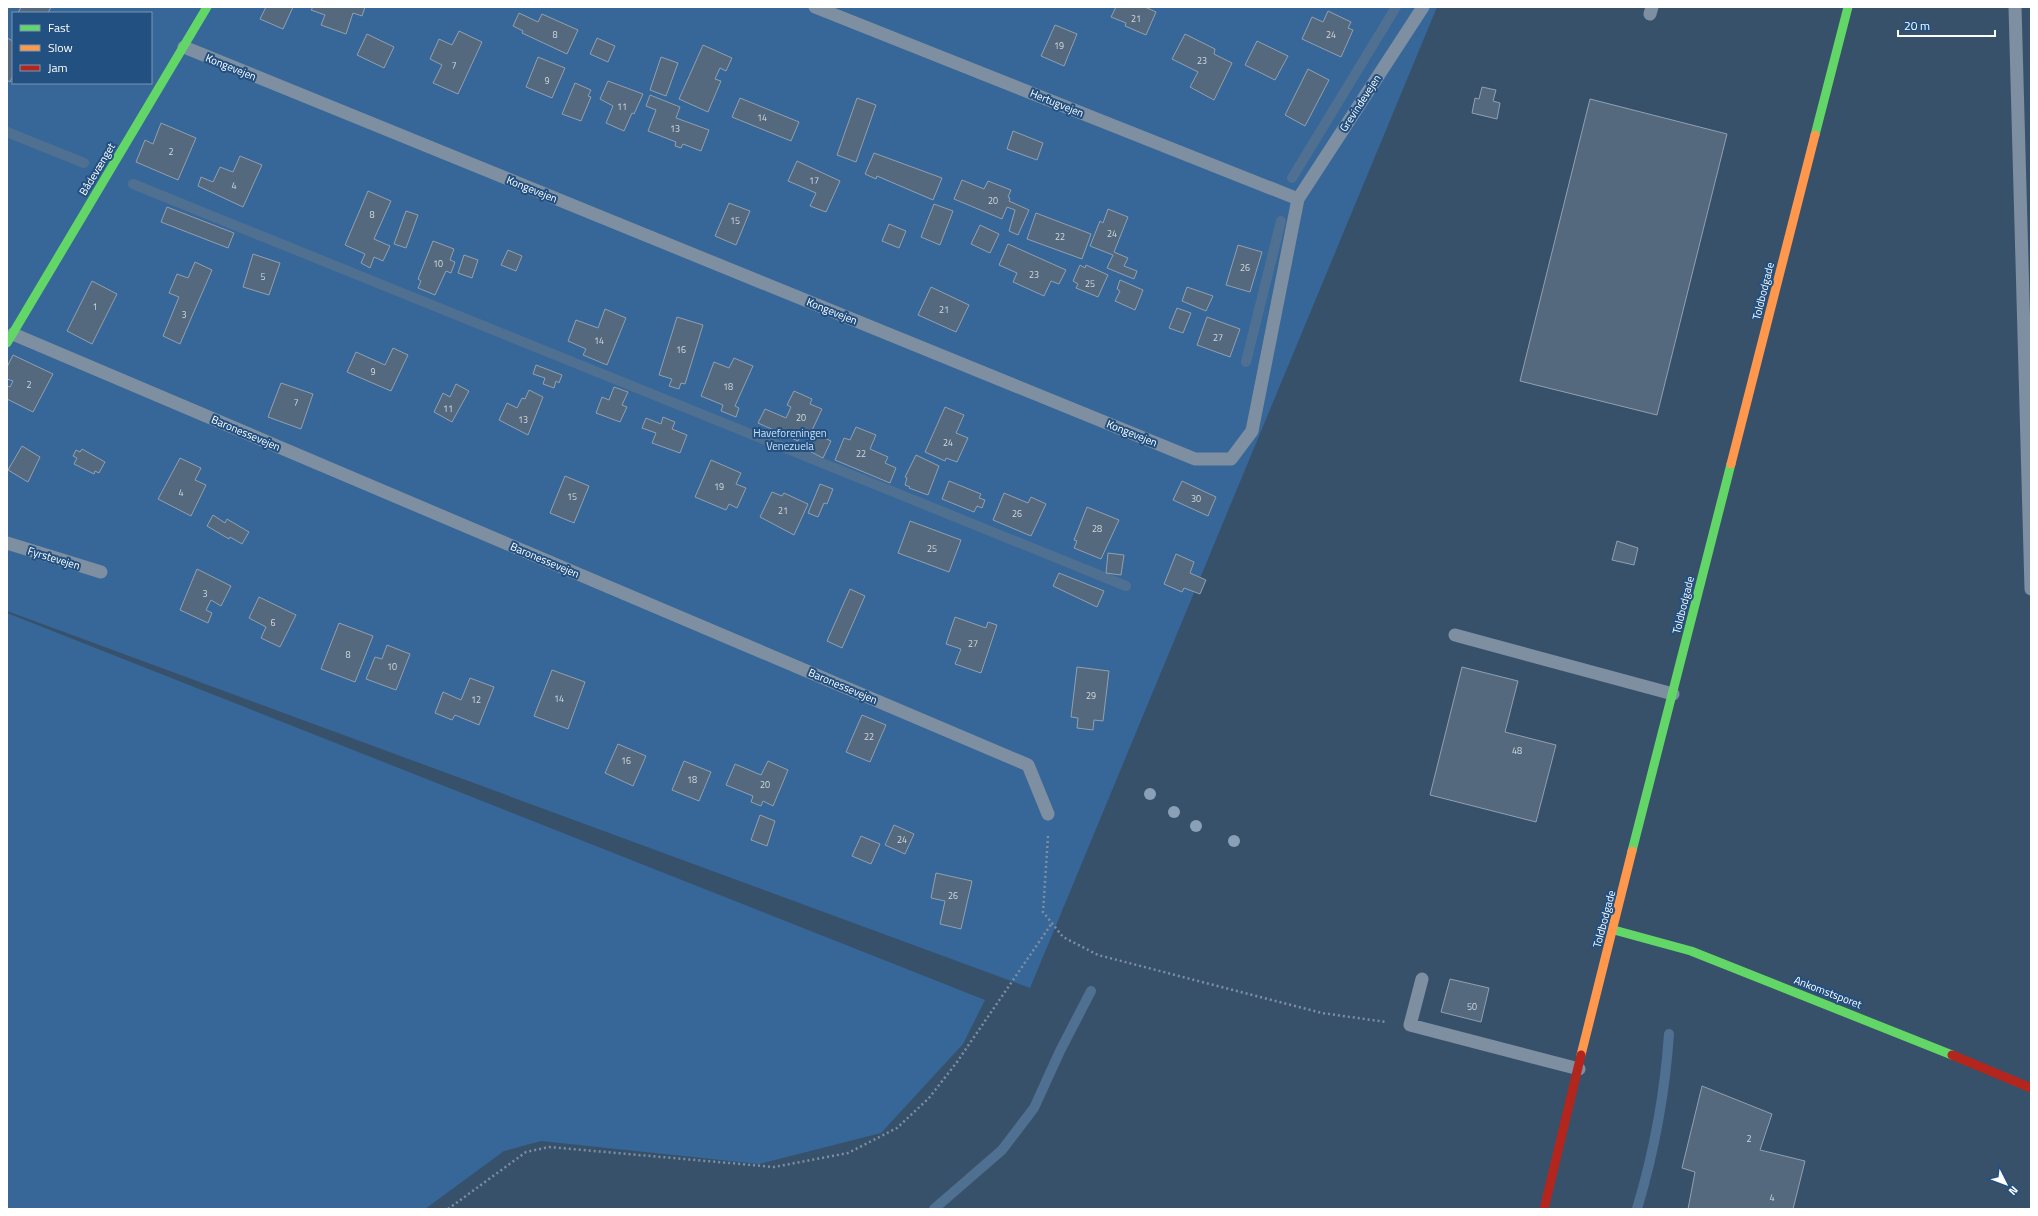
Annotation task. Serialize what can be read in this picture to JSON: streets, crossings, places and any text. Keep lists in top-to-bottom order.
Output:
{
  "streets": {
    "street": ["Bådevænget", "Toldbodgade", "Ankomstsporet"],
    "lane": [
      "Kongevejen",
      "Hertugvejen",
      "Grevindevejen",
      "Baronessevejen",
      "Fyrstevejen"
    ]
  },
  "crossings": [
    ["Kongevejen", "Hertugvejen"],
    ["Kongevejen", "Grevindevejen"],
    ["Kongevejen", "Bådevænget"],
    ["Hertugvejen", "Grevindevejen"],
    ["Bådevænget", "Baronessevejen"],
    ["Toldbodgade", "Ankomstsporet"]
  ],
  "parks": ["Haveforeningen Venezuela"],
  "house_numbers": [
    "21",
    "8",
    "24",
    "19",
    "23",
    "7",
    "9",
    "11",
    "14",
    "13",
    "2",
    "17",
    "4",
    "20",
    "8",
    "15",
    "24",
    "22",
    "10",
    "26",
    "23",
    "5",
    "25",
    "1",
    "21",
    "3",
    "27",
    "14",
    "16",
    "9",
    "2",
    "18",
    "7",
    "11",
    "20",
    "13",
    "24",
    "22",
    "19",
    "4",
    "15",
    "30",
    "21",
    "26",
    "28",
    "25",
    "3",
    "6",
    "27",
    "8",
    "10",
    "29",
    "14",
    "12",
    "22",
    "48",
    "16",
    "18",
    "20",
    "24",
    "26",
    "50",
    "2",
    "4"
  ],
  "legend": ["Fast", "Slow", "Jam"],
  "scale_bar": "20 m",
  "north": "bottom right"
}
